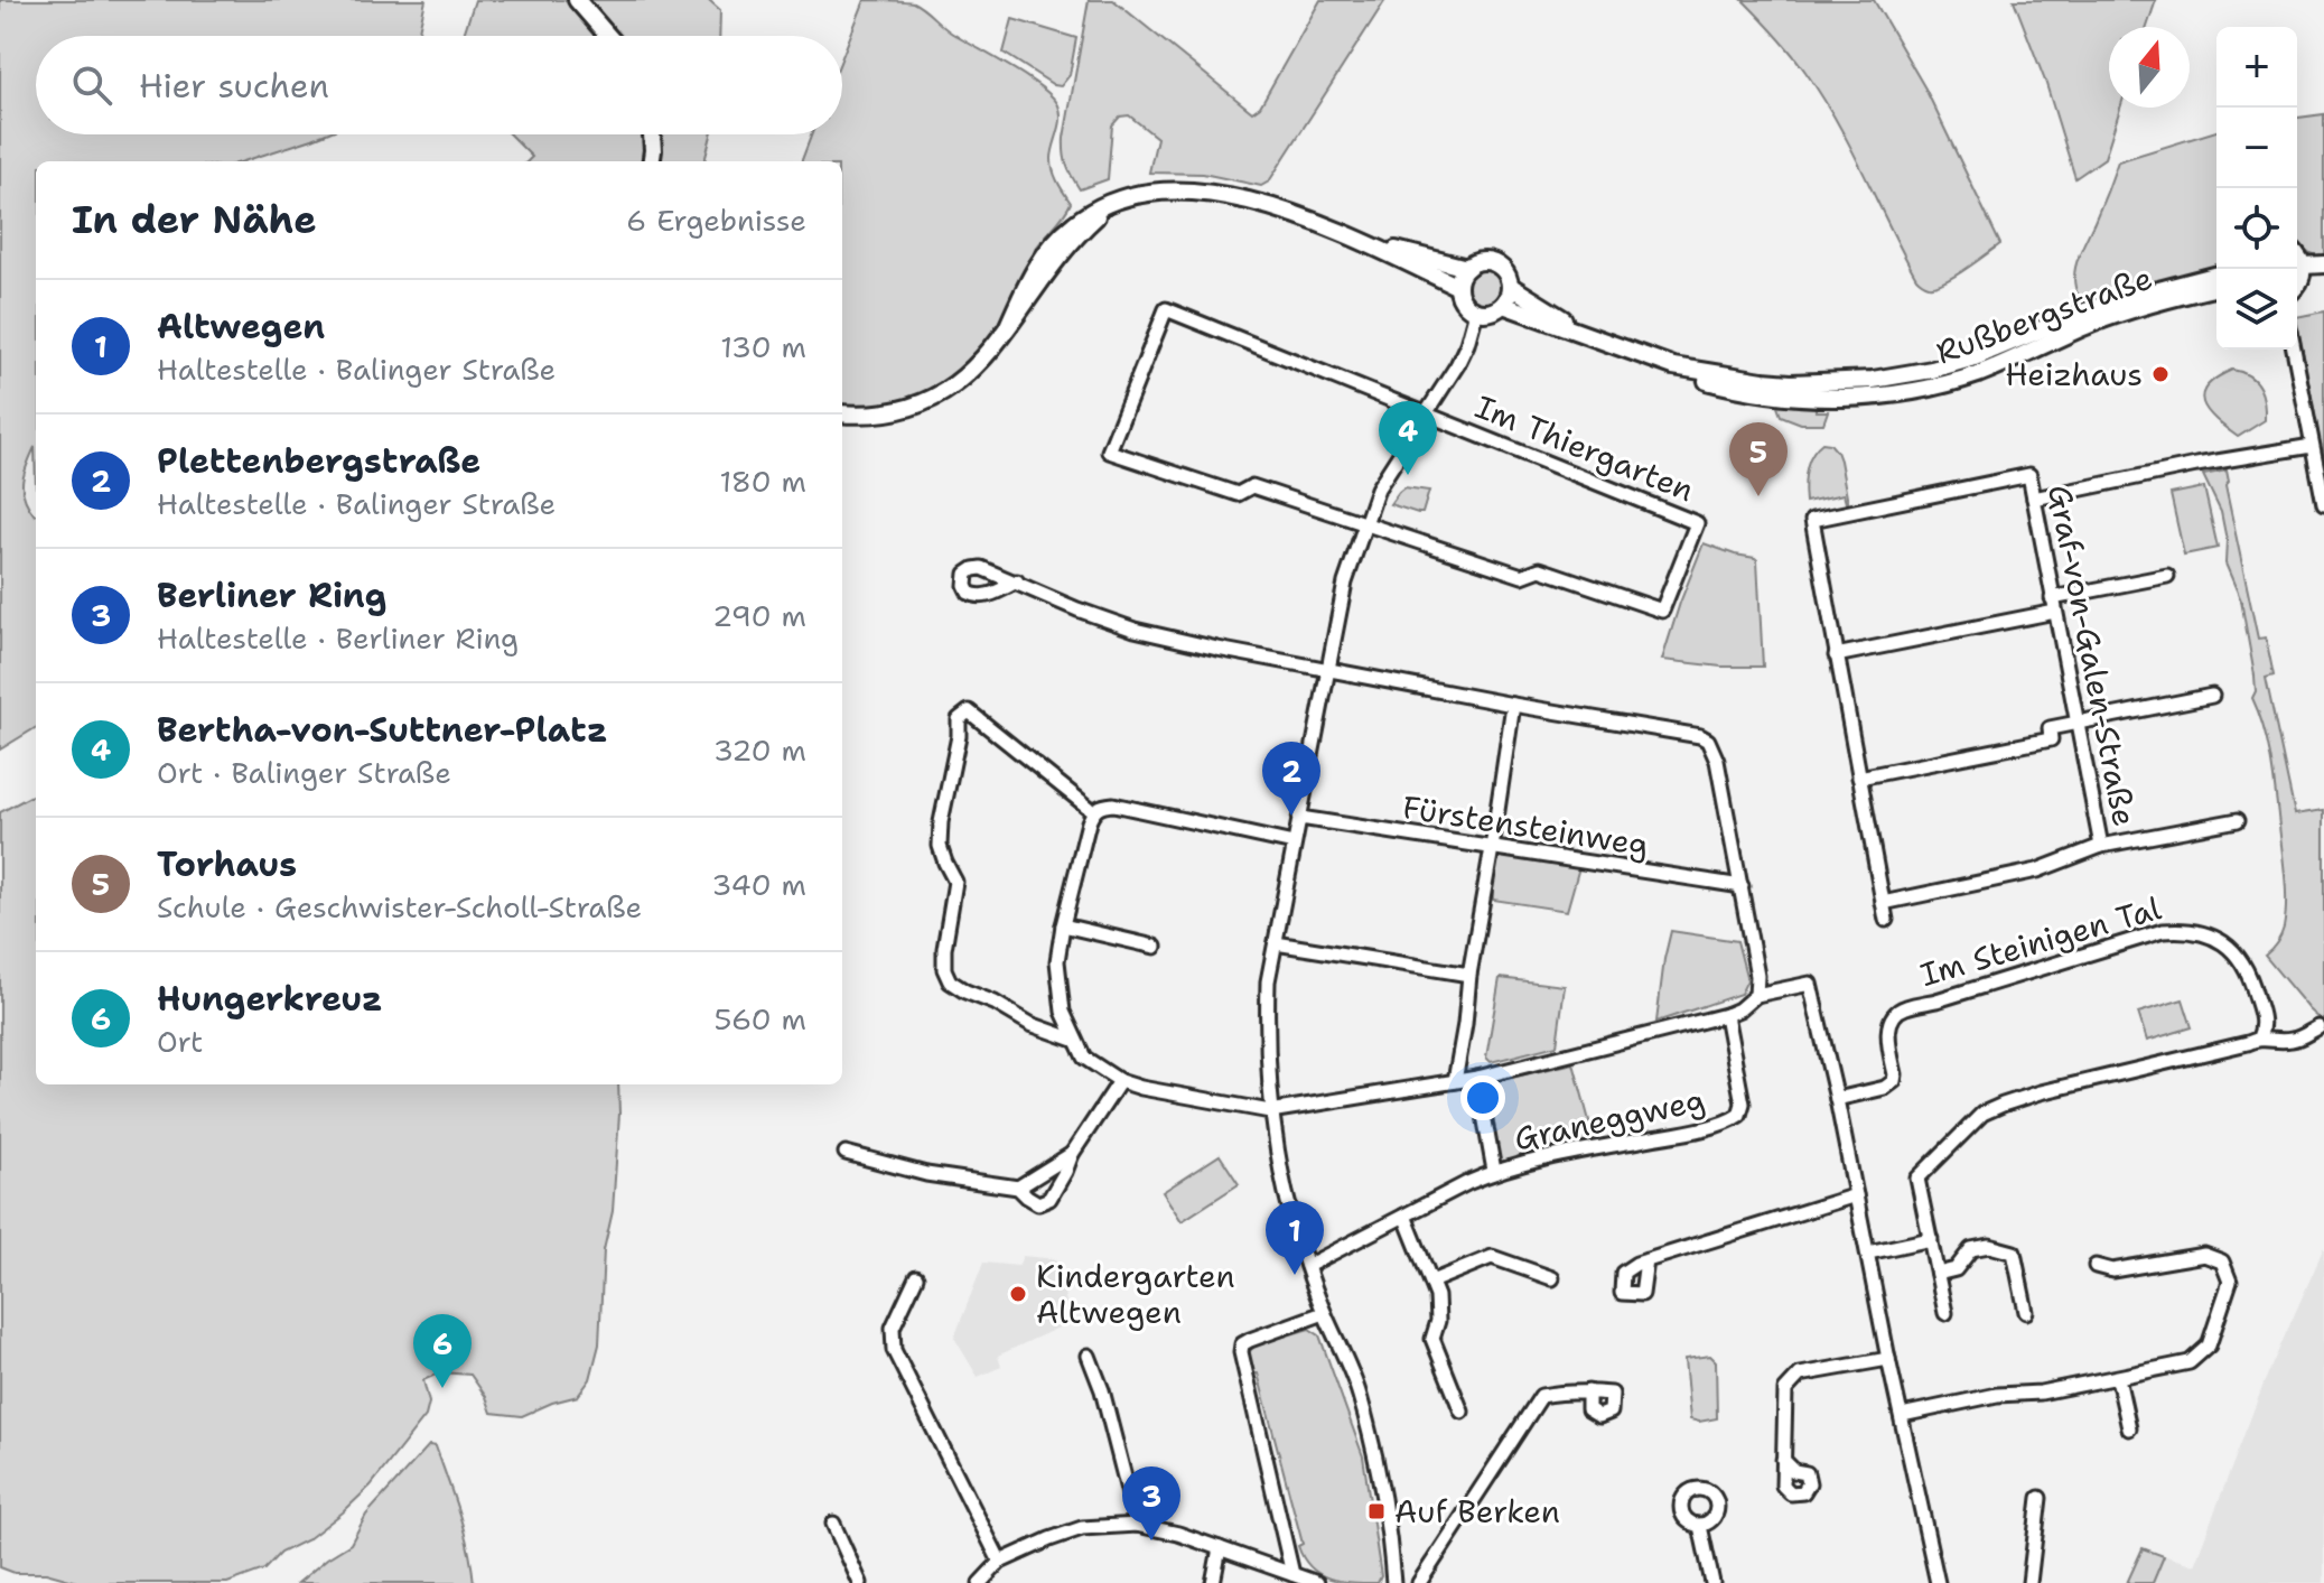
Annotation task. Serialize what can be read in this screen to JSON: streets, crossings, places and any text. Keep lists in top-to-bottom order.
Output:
{
  "streets": {
    "street": [
      "Rußbergstraße",
      "Im Thiergarten",
      "Graf-von-Galen-Straße",
      "Fürstensteinweg",
      "Im Steinigen Tal",
      "Graneggweg"
    ]
  },
  "places": {
    "other": ["Heizhaus", "Kindergarten Altwegen"],
    "transit": ["Auf Berken"]
  },
  "north": "top",
  "page": {
    "map_buttons": ["+", "−"],
    "search": "Hier suchen",
    "heading": ["In der Nähe", "6 Ergebnisse"],
    "list": [
      {
        "mark": "1",
        "name": "Altwegen",
        "note": "Haltestelle · Balinger Straße",
        "value": "130 m"
      },
      {
        "mark": "2",
        "name": "Plettenbergstraße",
        "note": "Haltestelle · Balinger Straße",
        "value": "180 m"
      },
      {
        "mark": "3",
        "name": "Berliner Ring",
        "note": "Haltestelle · Berliner Ring",
        "value": "290 m"
      },
      {
        "mark": "4",
        "name": "Bertha-von-Suttner-Platz",
        "note": "Ort · Balinger Straße",
        "value": "320 m"
      },
      {
        "mark": "5",
        "name": "Torhaus",
        "note": "Schule · Geschwister-Scholl-Straße",
        "value": "340 m"
      },
      {
        "mark": "6",
        "name": "Hungerkreuz",
        "note": "Ort",
        "value": "560 m"
      }
    ],
    "pins": [
      "4",
      "5",
      "2",
      "1",
      "6",
      "3"
    ]
  }
}
